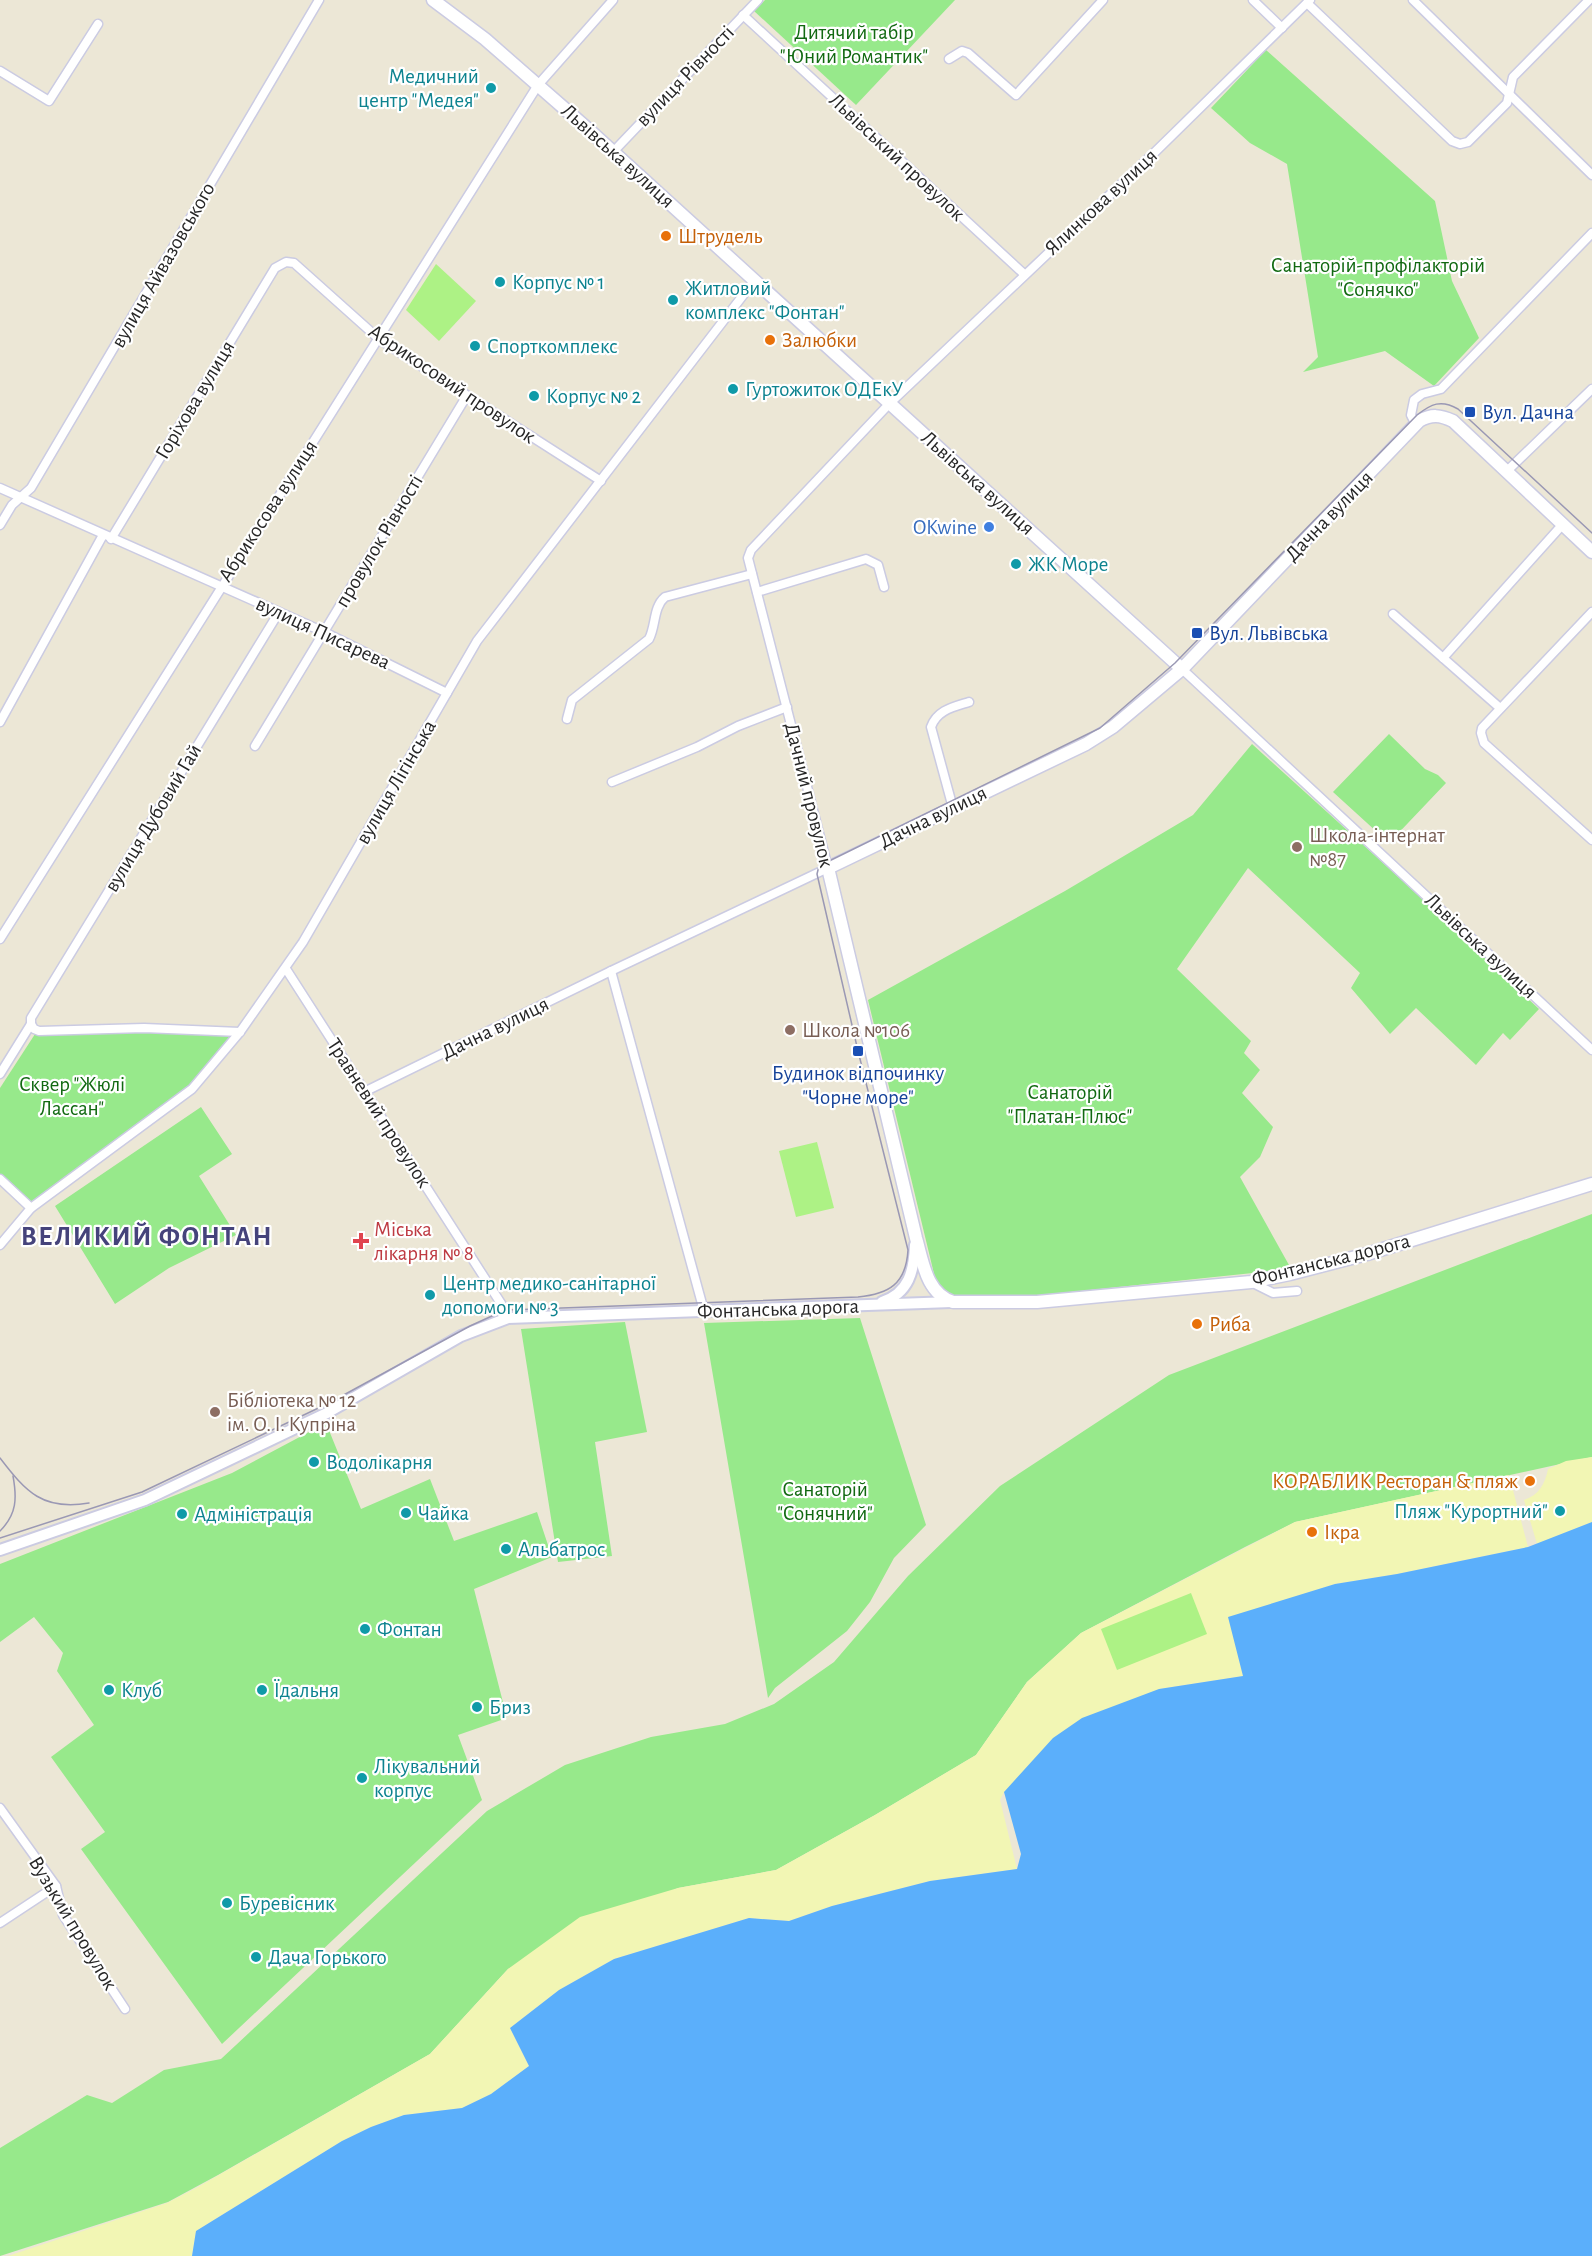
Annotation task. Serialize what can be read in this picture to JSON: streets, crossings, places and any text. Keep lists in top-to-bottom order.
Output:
{
  "streets": {
    "main road": [
      "Львівська вулиця",
      "Дачна вулиця",
      "Дачний провулок",
      "Фонтанська дорога"
    ],
    "street": [
      "вулиця Рівності",
      "Львівський провулок",
      "Ялинкова вулиця",
      "вулиця Айвазовського",
      "Абрикосовий провулок",
      "Горіхова вулиця",
      "Абрикосова вулиця",
      "провулок Рівності",
      "вулиця Писарева",
      "вулиця Лігінська",
      "вулиця Дубовий Гай",
      "Травневий провулок",
      "Вузький провулок"
    ]
  },
  "crossings": [
    ["вулиця Рівності", "Львівська вулиця"],
    ["вулиця Рівності", "Львівський провулок"],
    ["Львівська вулиця", "Ялинкова вулиця"],
    ["Львівська вулиця", "Абрикосова вулиця"],
    ["Львівська вулиця", "Дачна вулиця"],
    ["Львівська вулиця", "вулиця Лігінська"],
    ["Львівська вулиця", "Дачний провулок"],
    ["Львівський провулок", "Ялинкова вулиця"],
    ["Ялинкова вулиця", "Дачний провулок"],
    ["вулиця Айвазовського", "вулиця Писарева"],
    ["Абрикосовий провулок", "Горіхова вулиця"],
    ["Абрикосовий провулок", "Абрикосова вулиця"],
    ["Абрикосовий провулок", "провулок Рівності"],
    ["Абрикосовий провулок", "вулиця Лігінська"],
    ["Горіхова вулиця", "вулиця Писарева"],
    ["Абрикосова вулиця", "вулиця Писарева"],
    ["Дачна вулиця", "Дачний провулок"],
    ["Дачна вулиця", "Травневий провулок"],
    ["провулок Рівності", "вулиця Писарева"],
    ["вулиця Писарева", "вулиця Лігінська"],
    ["вулиця Писарева", "вулиця Дубовий Гай"],
    ["вулиця Лігінська", "Травневий провулок"],
    ["Дачний провулок", "Фонтанська дорога"],
    ["Травневий провулок", "Фонтанська дорога"]
  ],
  "districts": ["ВЕЛИКИЙ ФОНТАН"],
  "parks": [
    "Дитячий табір \"Юний Романтик\"",
    "Санаторій-профілакторій \"Сонячко\"",
    "Сквер \"Жюлі Лассан\"",
    "Санаторій \"Платан-Плюс\"",
    "Санаторій \"Сонячний\""
  ],
  "places": {
    "other": [
      "Медичний центр \"Медея\"",
      "Штрудель",
      "Корпус № 1",
      "Житловий комплекс \"Фонтан\"",
      "Залюбки",
      "Спорткомплекс",
      "Гуртожиток ОДЕкУ",
      "Корпус № 2",
      "OKwine",
      "ЖК Море",
      "Школа-інтернат №87",
      "Школа №106",
      "Центр медико-санітарної допомоги № 3",
      "Риба",
      "Бібліотека № 12 ім. О. І. Купріна",
      "Водолікарня",
      "КОРАБЛИК Ресторан & пляж",
      "Пляж \"Курортний\"",
      "Чайка",
      "Адміністрація",
      "Ікра",
      "Альбатрос",
      "Фонтан",
      "Клуб",
      "Їдальня",
      "Бриз",
      "Лікувальний корпус",
      "Буревісник",
      "Дача Горького"
    ],
    "transit": ["Вул. Дачна", "Вул. Львівська", "Будинок відпочинку \"Чорне море\""],
    "health": ["Міська лікарня № 8"]
  }
}
